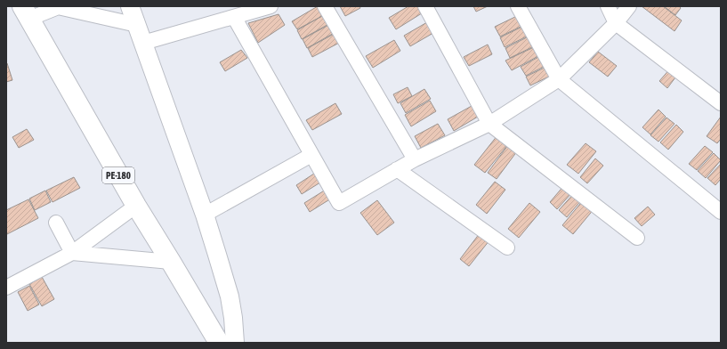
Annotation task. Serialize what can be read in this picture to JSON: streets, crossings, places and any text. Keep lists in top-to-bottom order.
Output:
{
  "streets": {
    "main road": ["PE-180"]
  }
}
